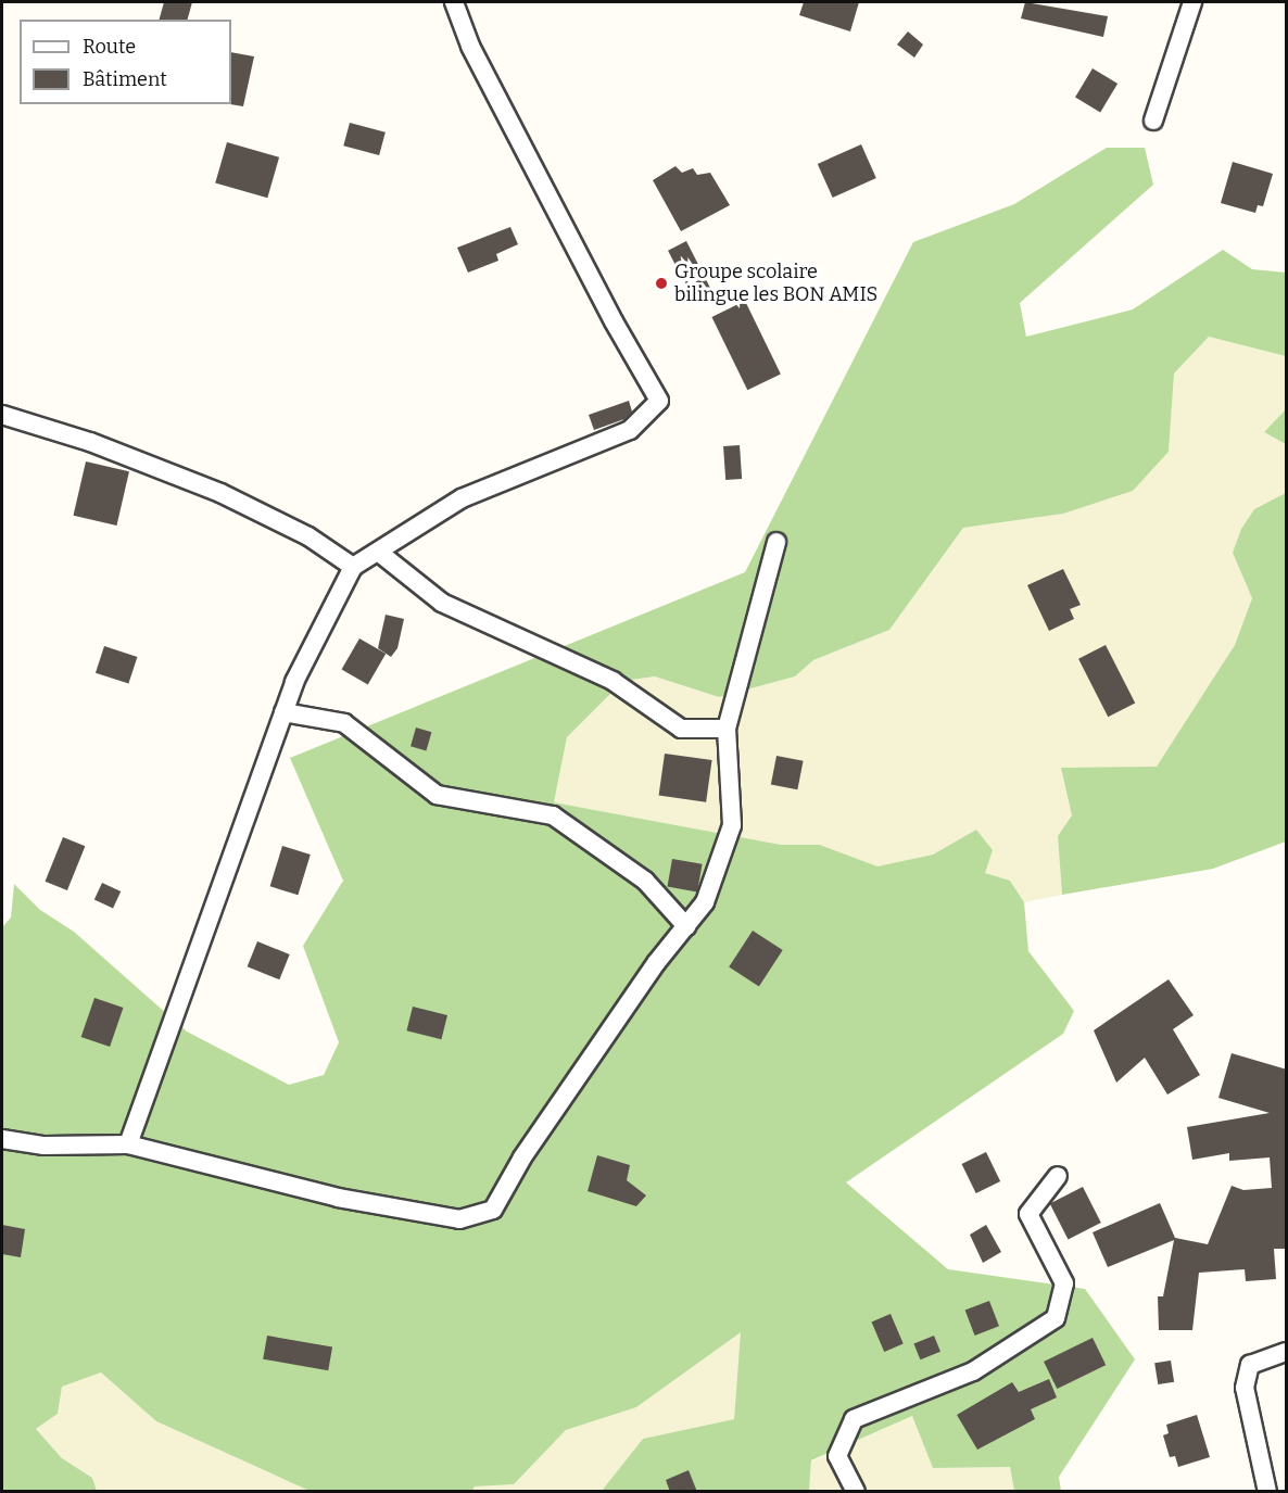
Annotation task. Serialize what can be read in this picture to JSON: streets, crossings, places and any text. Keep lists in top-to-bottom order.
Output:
{
  "places": ["Groupe scolaire bilingue les BON AMIS"],
  "legend": ["Route", "Bâtiment"]
}
